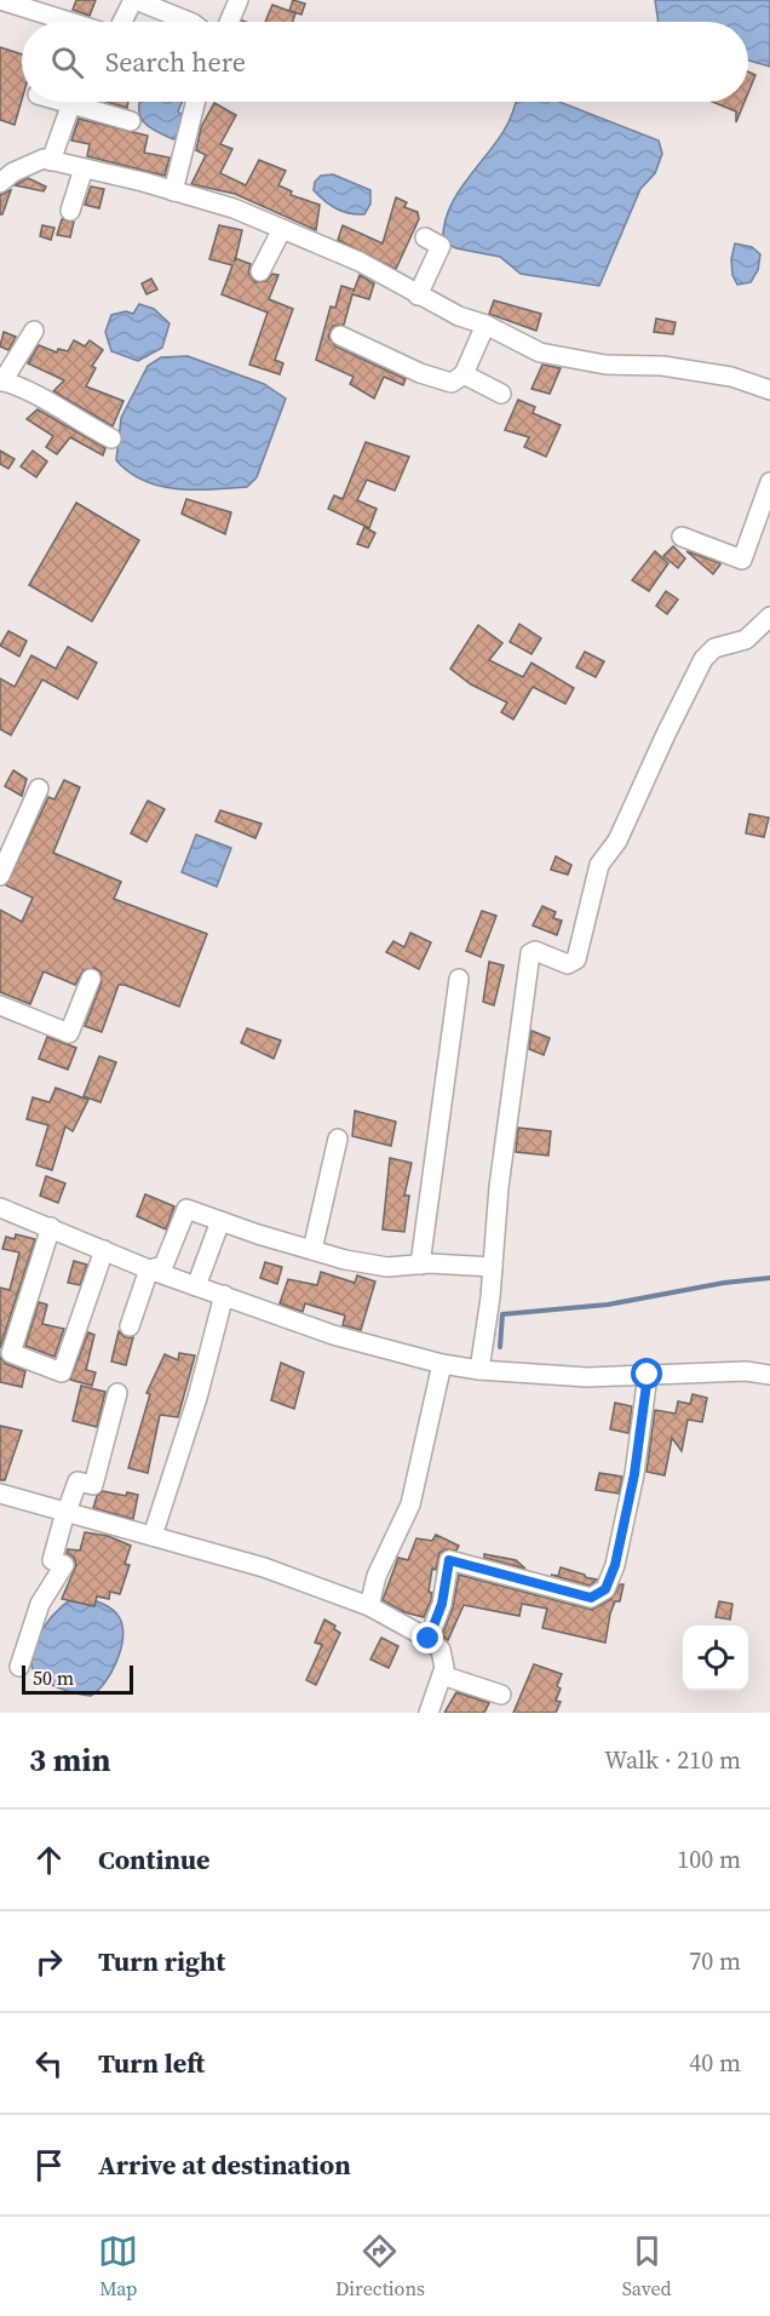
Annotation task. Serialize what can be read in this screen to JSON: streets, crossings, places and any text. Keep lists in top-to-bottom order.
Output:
{
  "scale_bar": "50 m",
  "page": {
    "search": "Search here",
    "scale": "50 m",
    "heading": ["3 min", "Walk · 210 m"],
    "list": [
      ["Continue", "100 m"],
      ["Turn right", "70 m"],
      ["Turn left", "40 m"],
      "Arrive at destination"
    ],
    "nav": ["Map", "Directions", "Saved"]
  }
}
